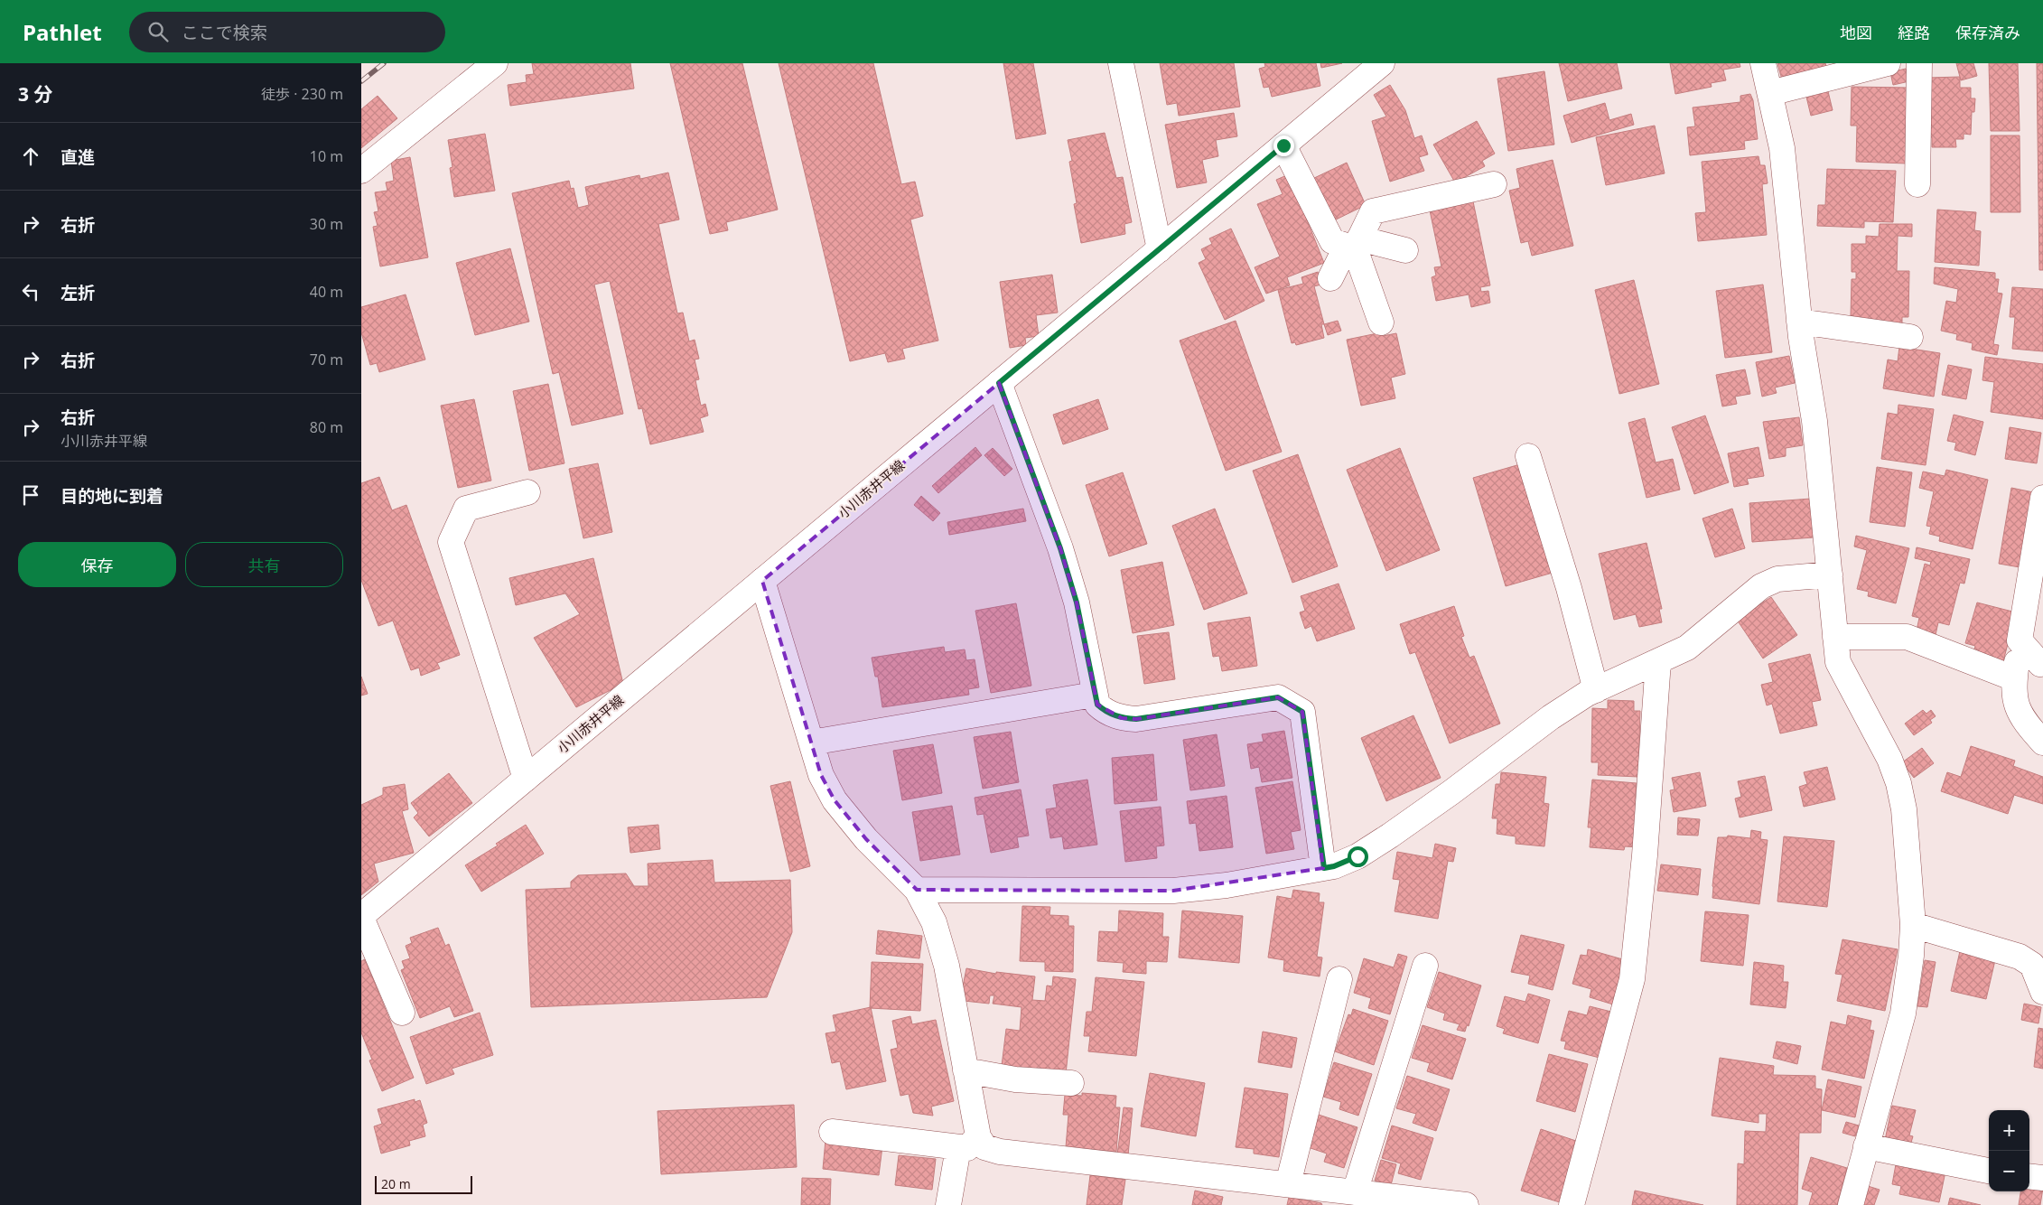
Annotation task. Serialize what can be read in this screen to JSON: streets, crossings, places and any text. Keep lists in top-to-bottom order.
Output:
{
  "streets": {
    "street": ["小川赤井平線"]
  },
  "scale_bar": "20 m",
  "page": {
    "header": "Pathlet",
    "search": "ここで検索",
    "nav": ["地図", "経路", "保存済み"],
    "heading": ["3 分", "徒歩 · 230 m"],
    "list": [
      ["直進", "10 m"],
      ["右折", "30 m"],
      ["左折", "40 m"],
      ["右折", "70 m"],
      ["右折", "小川赤井平線", "80 m"],
      "目的地に到着"
    ],
    "buttons": ["保存", "共有"],
    "map_buttons": ["+", "−"],
    "scale": "20 m"
  }
}
